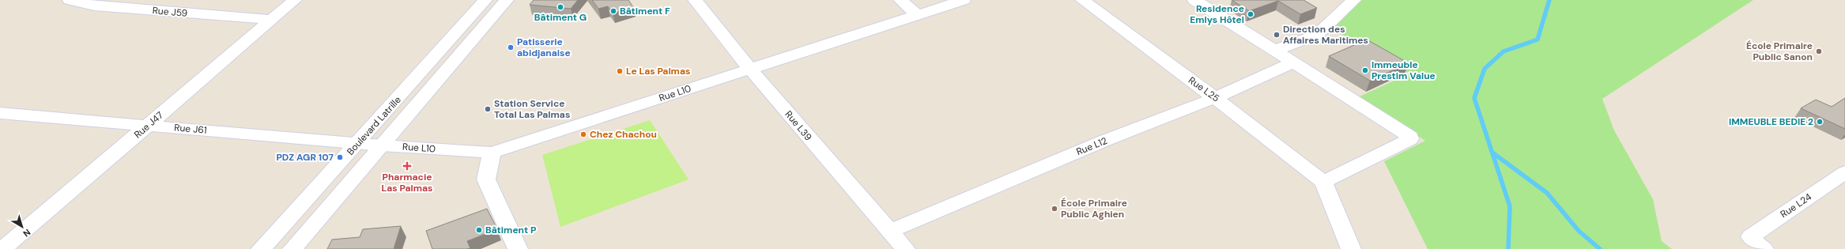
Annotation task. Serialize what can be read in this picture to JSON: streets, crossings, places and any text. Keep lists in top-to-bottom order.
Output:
{
  "streets": {
    "street": [
      "Rue J59",
      "Rue L25",
      "Rue L10",
      "Rue J47",
      "Boulevard Latrille",
      "Rue L39",
      "Rue J61",
      "Rue L12",
      "Rue L24"
    ]
  },
  "crossings": [
    ["Rue J59", "Rue J47"],
    ["Rue L25", "Rue L12"],
    ["Rue L10", "Boulevard Latrille"],
    ["Rue L10", "Rue L39"],
    ["Rue L10", "Rue J61"],
    ["Rue J47", "Rue J61"],
    ["Boulevard Latrille", "Rue J61"],
    ["Rue L39", "Rue L12"]
  ],
  "places": {
    "other": [
      "Bâtiment G",
      "Bâtiment F",
      "Residence Emlys Hôtel",
      "Direction des Affaires Maritimes",
      "Patisserie abidjanaise",
      "École Primaire Public Sanon",
      "Immeuble Prestim Value",
      "Le Las Palmas",
      "Station Service Total Las Palmas",
      "IMMEUBLE BEDIE 2",
      "Chez Chachou",
      "PDZ AGR 107",
      "École Primaire Public Aghien",
      "Bâtiment P"
    ],
    "health": ["Pharmacie Las Palmas"]
  },
  "north": "bottom right"
}
